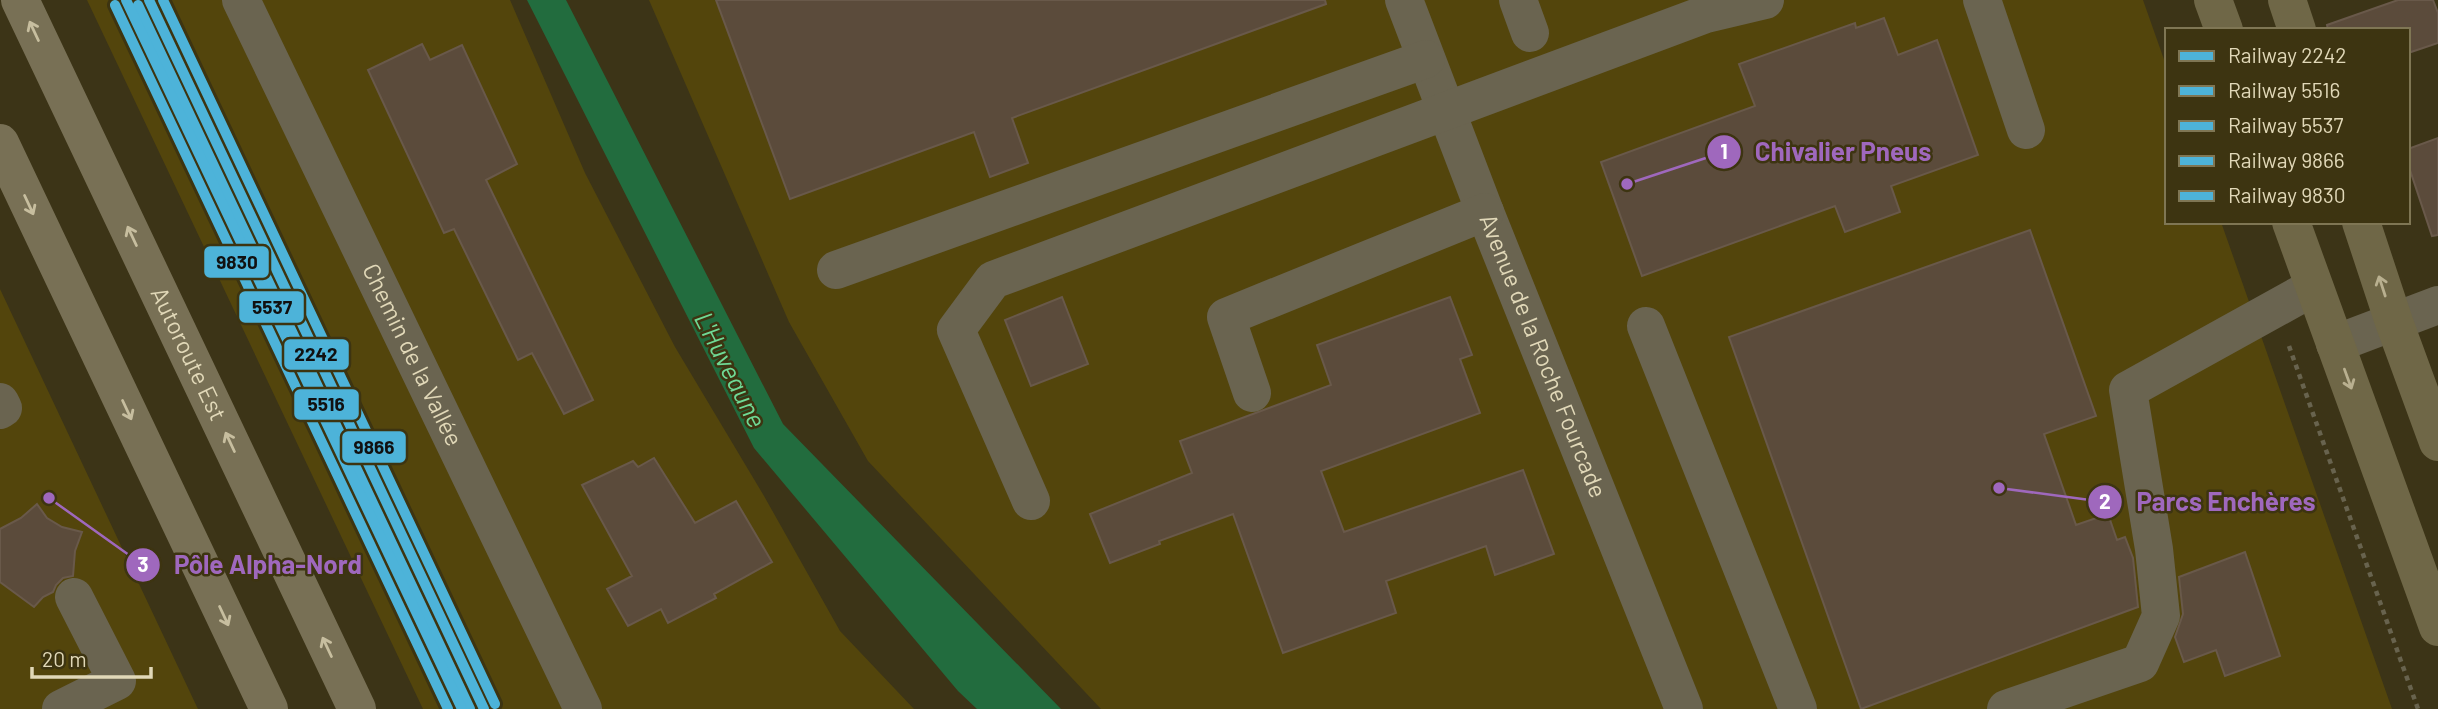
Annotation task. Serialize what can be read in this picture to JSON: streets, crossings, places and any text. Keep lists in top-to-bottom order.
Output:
{
  "streets": {
    "highway": ["Autoroute Est"],
    "street": ["Chemin de la Vallée", "Avenue de la Roche Fourcade"]
  },
  "water": ["L'Huveaune"],
  "places": ["Chivalier Pneus", "Parcs Enchères", "Pôle Alpha-Nord"],
  "lines": [
    "rail line 2242",
    "rail line 5537",
    "rail line 9866",
    "rail line 5516",
    "rail line 9830"
  ],
  "legend": [
    "Railway 2242",
    "Railway 5516",
    "Railway 5537",
    "Railway 9866",
    "Railway 9830"
  ],
  "scale_bar": "20 m"
}
